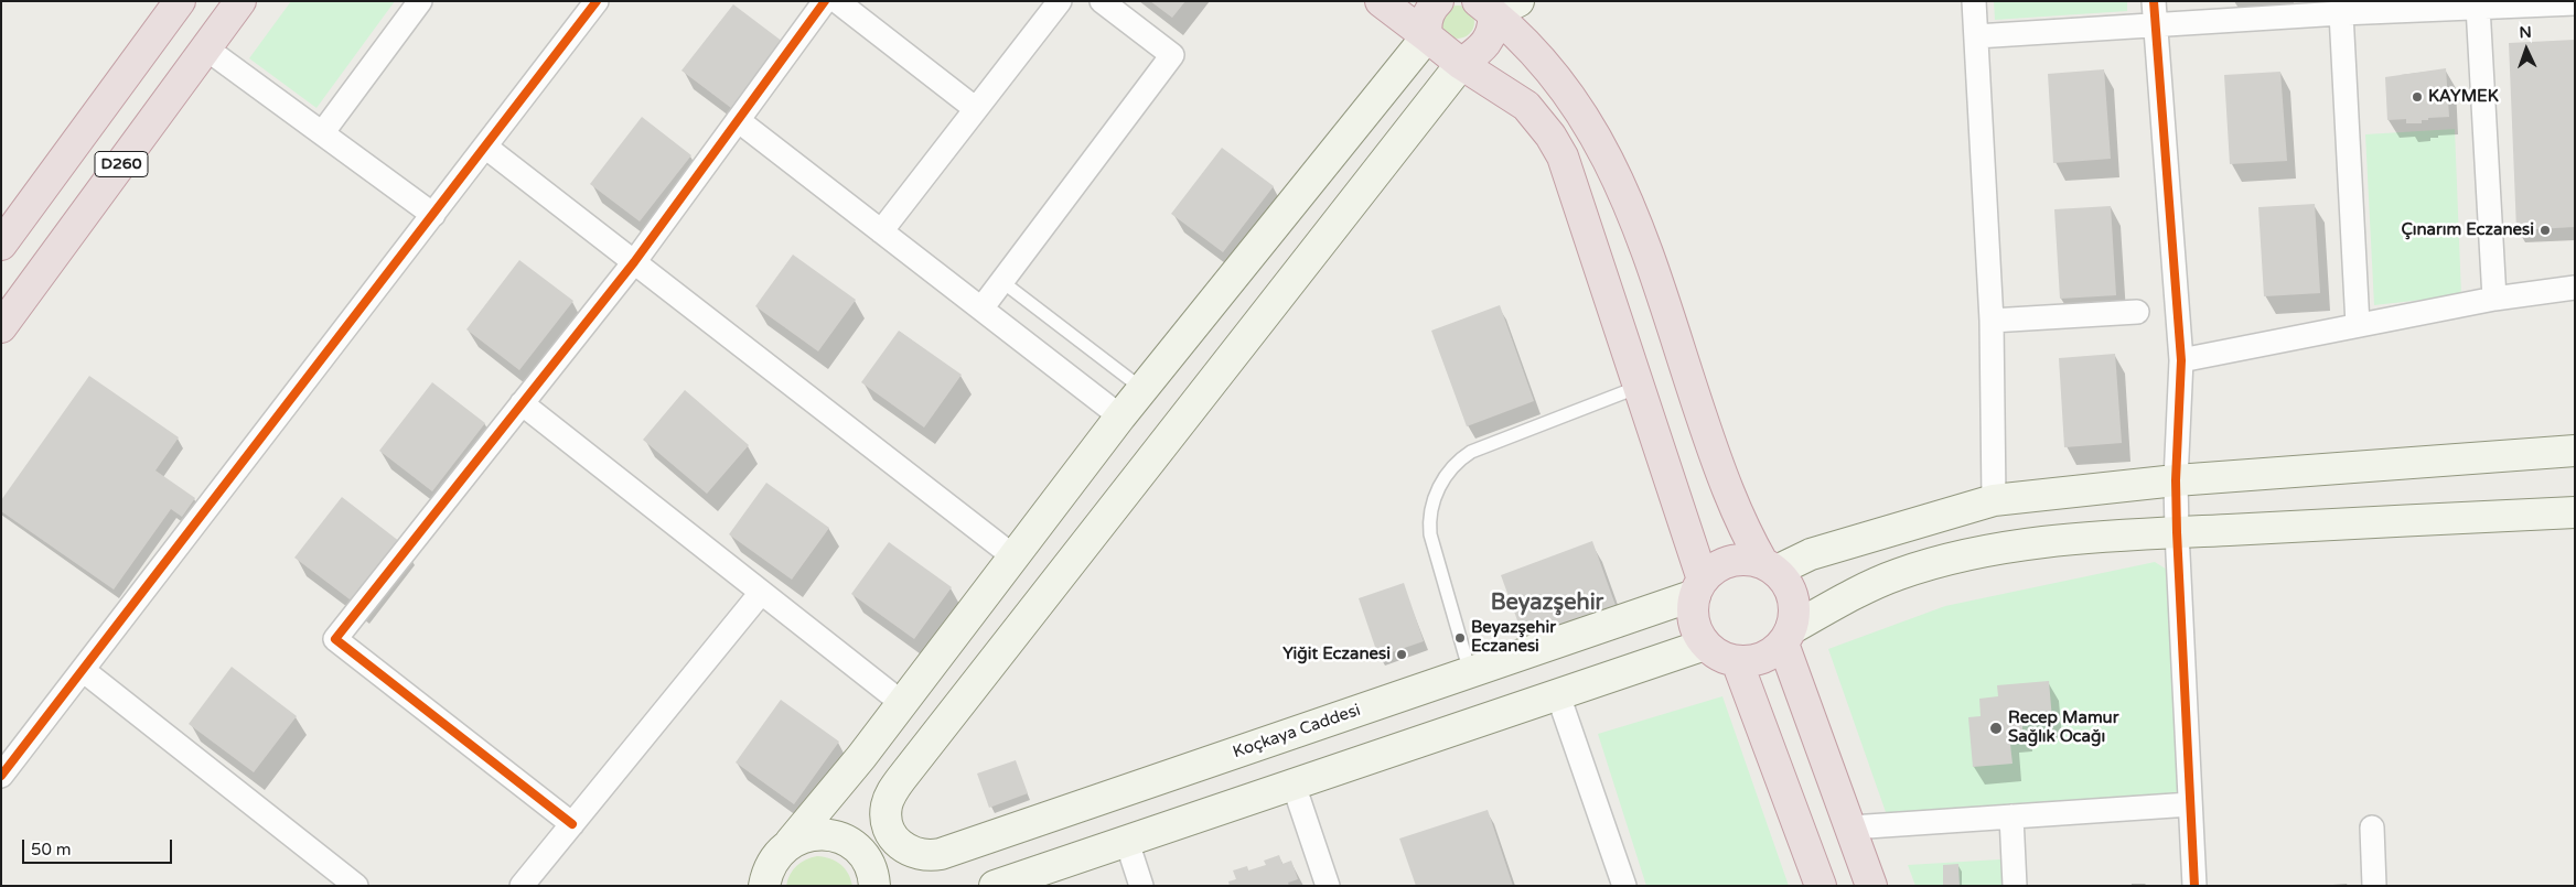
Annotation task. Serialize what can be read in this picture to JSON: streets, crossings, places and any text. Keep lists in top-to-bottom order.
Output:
{
  "streets": {
    "highway": ["D260"],
    "main road": ["Koçkaya Caddesi"]
  },
  "districts": ["Beyazşehir"],
  "places": [
    "KAYMEK",
    "Çınarım Eczanesi",
    "Beyazşehir Eczanesi",
    "Yiğit Eczanesi",
    "Recep Mamur Sağlık Ocağı"
  ],
  "scale_bar": "50 m",
  "north": "top"
}
